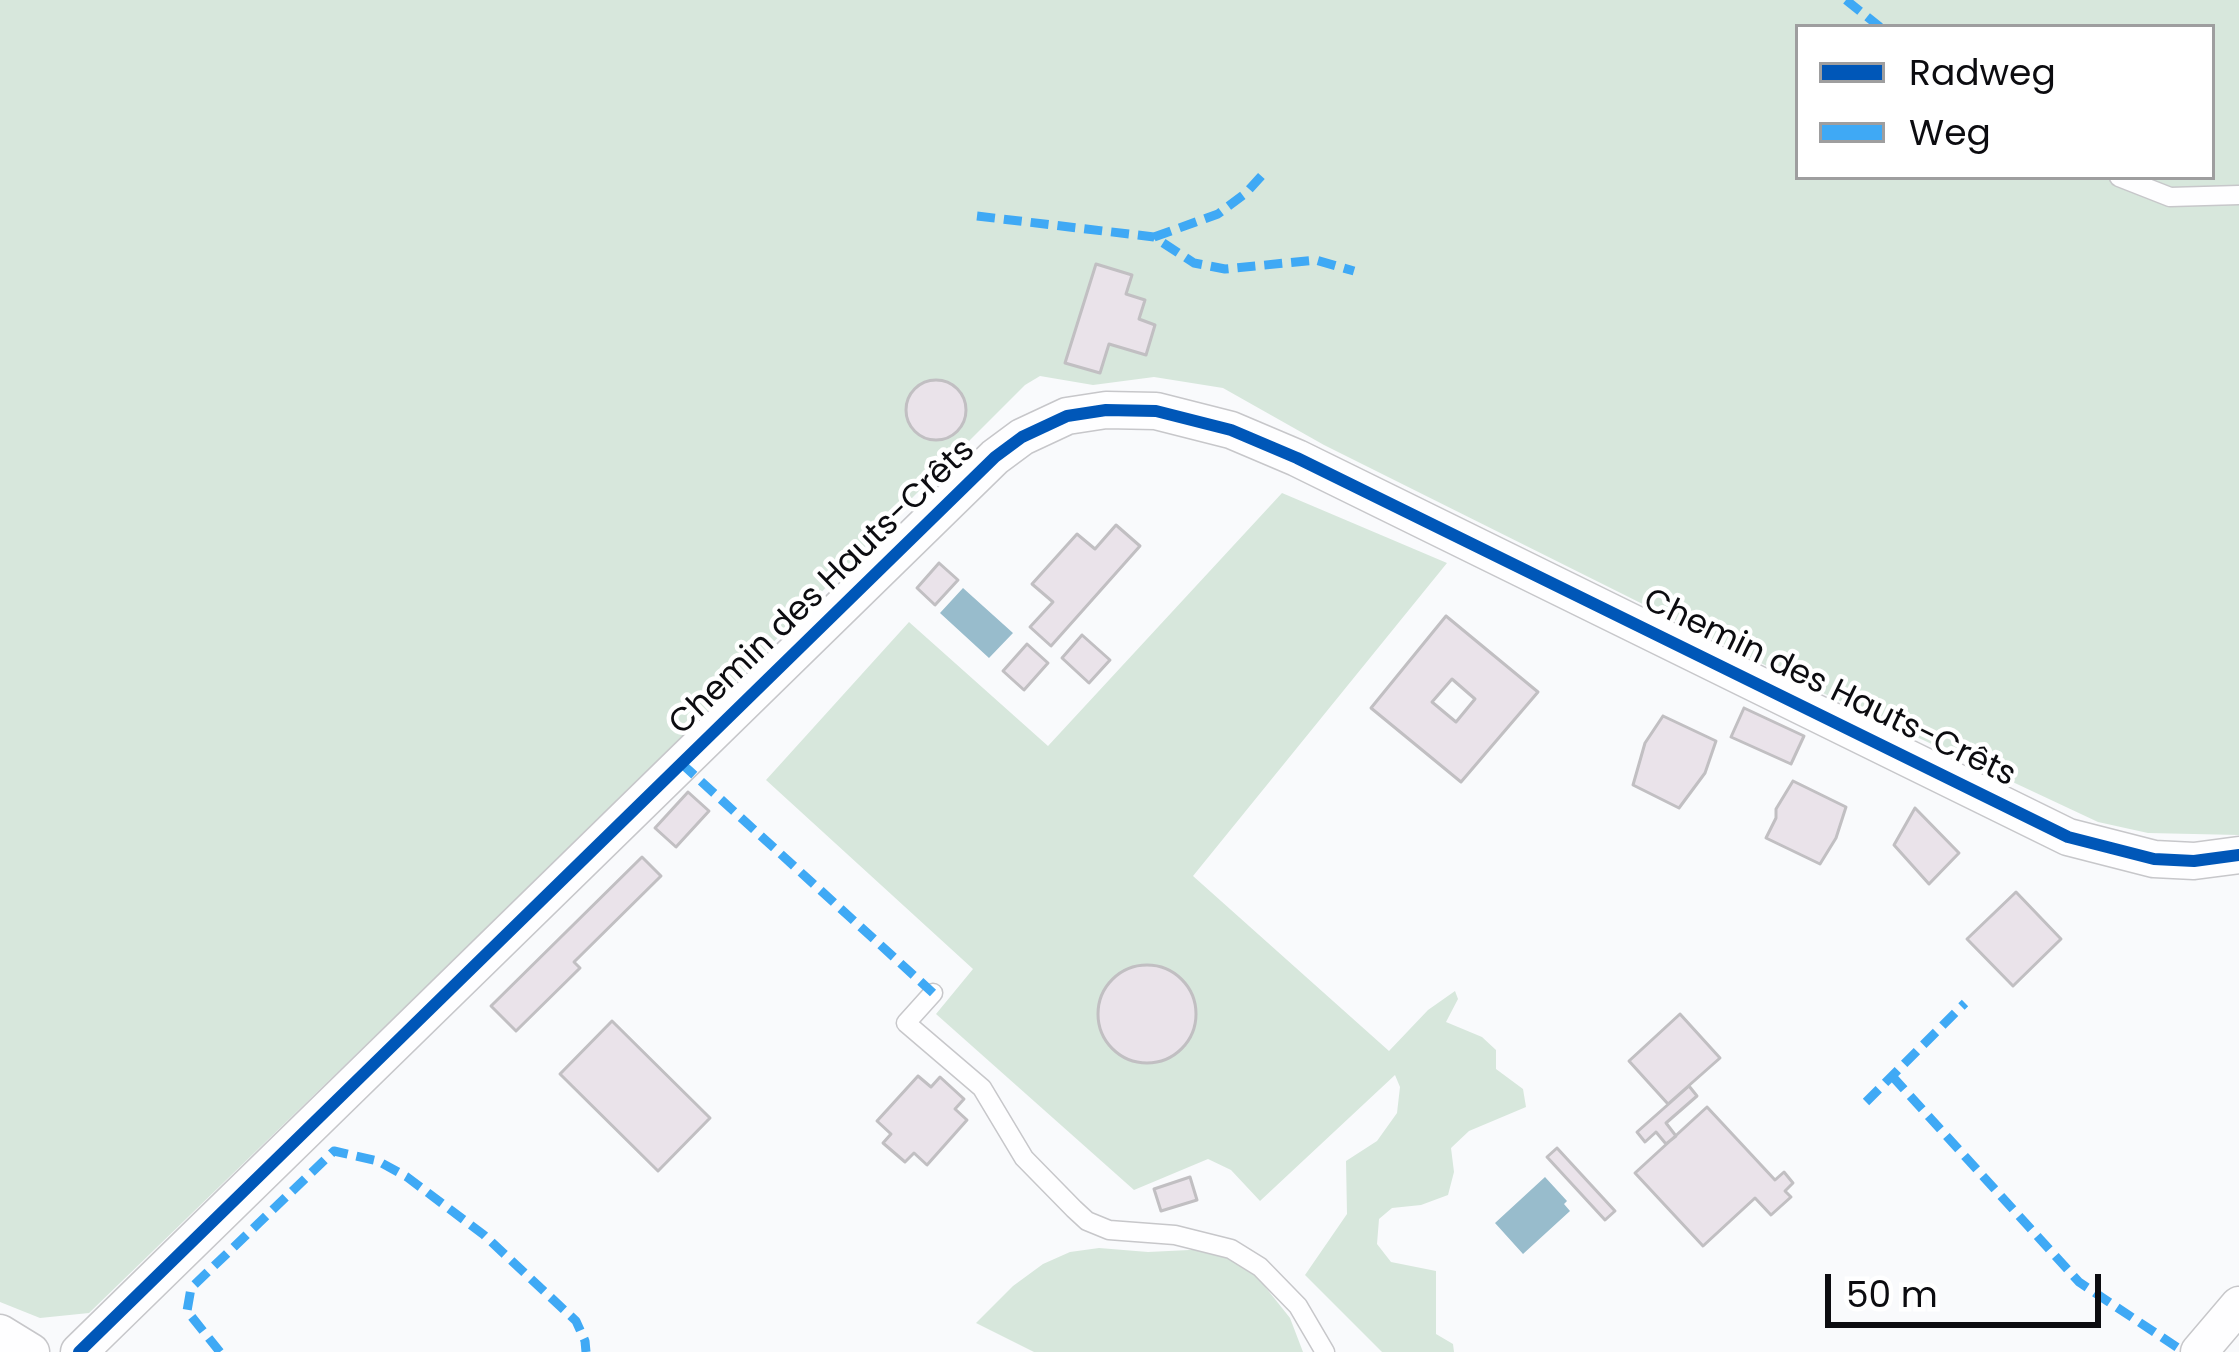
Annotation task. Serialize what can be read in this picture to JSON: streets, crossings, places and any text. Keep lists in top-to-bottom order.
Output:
{
  "streets": {
    "street": ["Chemin des Hauts-Crêts"]
  },
  "legend": ["Radweg", "Weg"],
  "scale_bar": "50 m"
}
